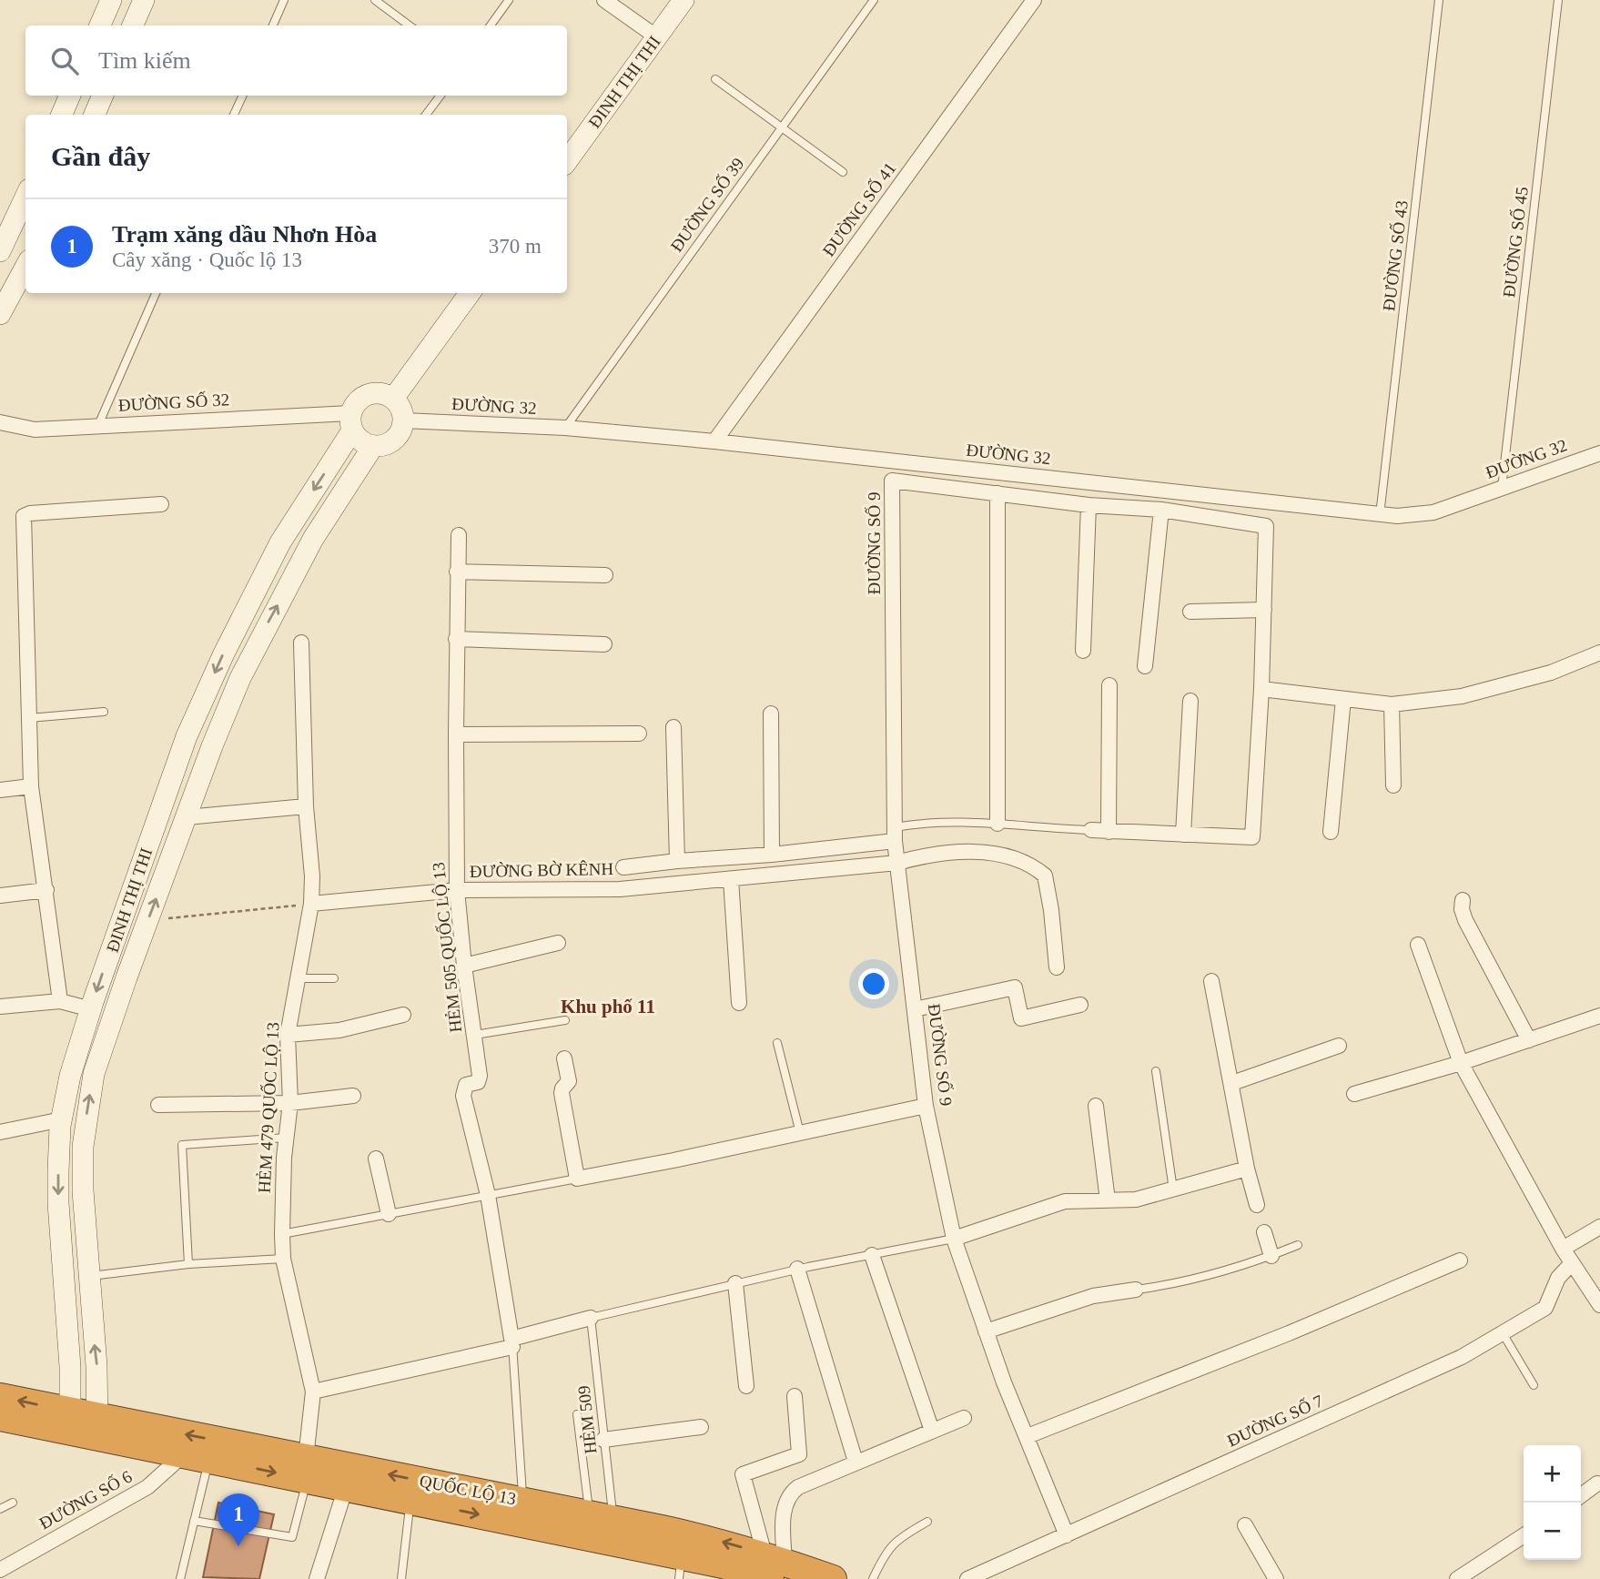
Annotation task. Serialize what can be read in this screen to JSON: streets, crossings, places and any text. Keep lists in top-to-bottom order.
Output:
{
  "streets": {
    "highway": ["QUỐC LỘ 13"],
    "street": [
      "ĐINH THỊ THI",
      "ĐƯỜNG SỐ 41",
      "ĐƯỜNG SỐ 32",
      "ĐƯỜNG 32",
      "ĐƯỜNG SỐ 9",
      "ĐƯỜNG BỜ KÊNH",
      "HẺM 505 QUỐC LỘ 13",
      "HẺM 479 QUỐC LỘ 13",
      "ĐƯỜNG SỐ 7",
      "ĐƯỜNG SỐ 6"
    ],
    "lane": [
      "ĐƯỜNG SỐ 39",
      "ĐƯỜNG SỐ 45",
      "ĐƯỜNG SỐ 43",
      "HẺM 509"
    ]
  },
  "crossings": [
    ["ĐINH THỊ THI", "ĐƯỜNG SỐ 32"],
    ["ĐINH THỊ THI", "ĐƯỜNG 32"],
    ["ĐINH THỊ THI", "QUỐC LỘ 13"],
    ["ĐƯỜNG SỐ 39", "ĐƯỜNG 32"],
    ["ĐƯỜNG SỐ 41", "ĐƯỜNG 32"],
    ["ĐƯỜNG SỐ 45", "ĐƯỜNG 32"],
    ["ĐƯỜNG SỐ 43", "ĐƯỜNG 32"],
    ["ĐƯỜNG SỐ 32", "ĐƯỜNG 32"],
    ["ĐƯỜNG SỐ 9", "ĐƯỜNG BỜ KÊNH"],
    ["ĐƯỜNG SỐ 9", "ĐƯỜNG SỐ 7"],
    ["ĐƯỜNG BỜ KÊNH", "HẺM 505 QUỐC LỘ 13"],
    ["ĐƯỜNG BỜ KÊNH", "HẺM 479 QUỐC LỘ 13"],
    ["HẺM 479 QUỐC LỘ 13", "QUỐC LỘ 13"],
    ["HẺM 509", "QUỐC LỘ 13"],
    ["QUỐC LỘ 13", "ĐƯỜNG SỐ 6"]
  ],
  "districts": ["Khu phố 11"],
  "page": {
    "search": "Tìm kiếm",
    "heading": "Gần đây",
    "list": [
      {
        "mark": "1",
        "name": "Trạm xăng dầu Nhơn Hòa",
        "note": "Cây xăng · Quốc lộ 13",
        "value": "370 m"
      }
    ],
    "map_buttons": ["+", "−"],
    "pins": "1"
  }
}
